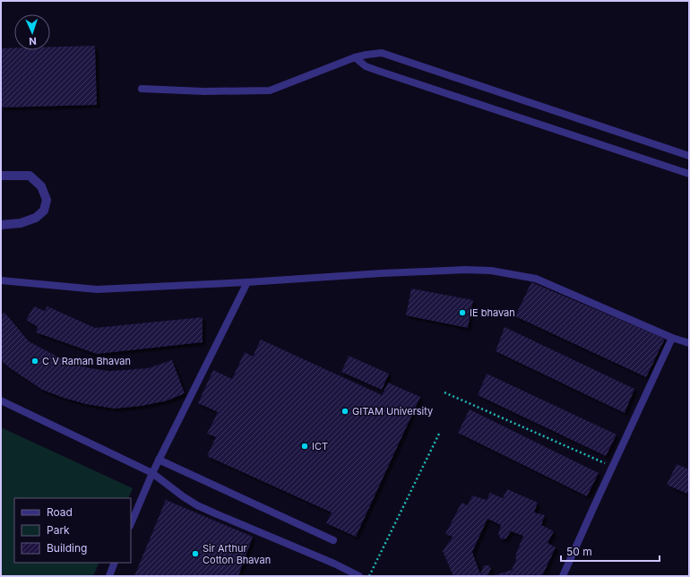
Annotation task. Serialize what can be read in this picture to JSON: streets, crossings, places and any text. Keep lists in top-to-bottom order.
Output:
{
  "places": [
    "IE bhavan",
    "C V Raman Bhavan",
    "GITAM University",
    "ICT",
    "Sir Arthur Cotton Bhavan"
  ],
  "legend": ["Road", "Park", "Building"],
  "scale_bar": "50 m",
  "north": "bottom"
}
